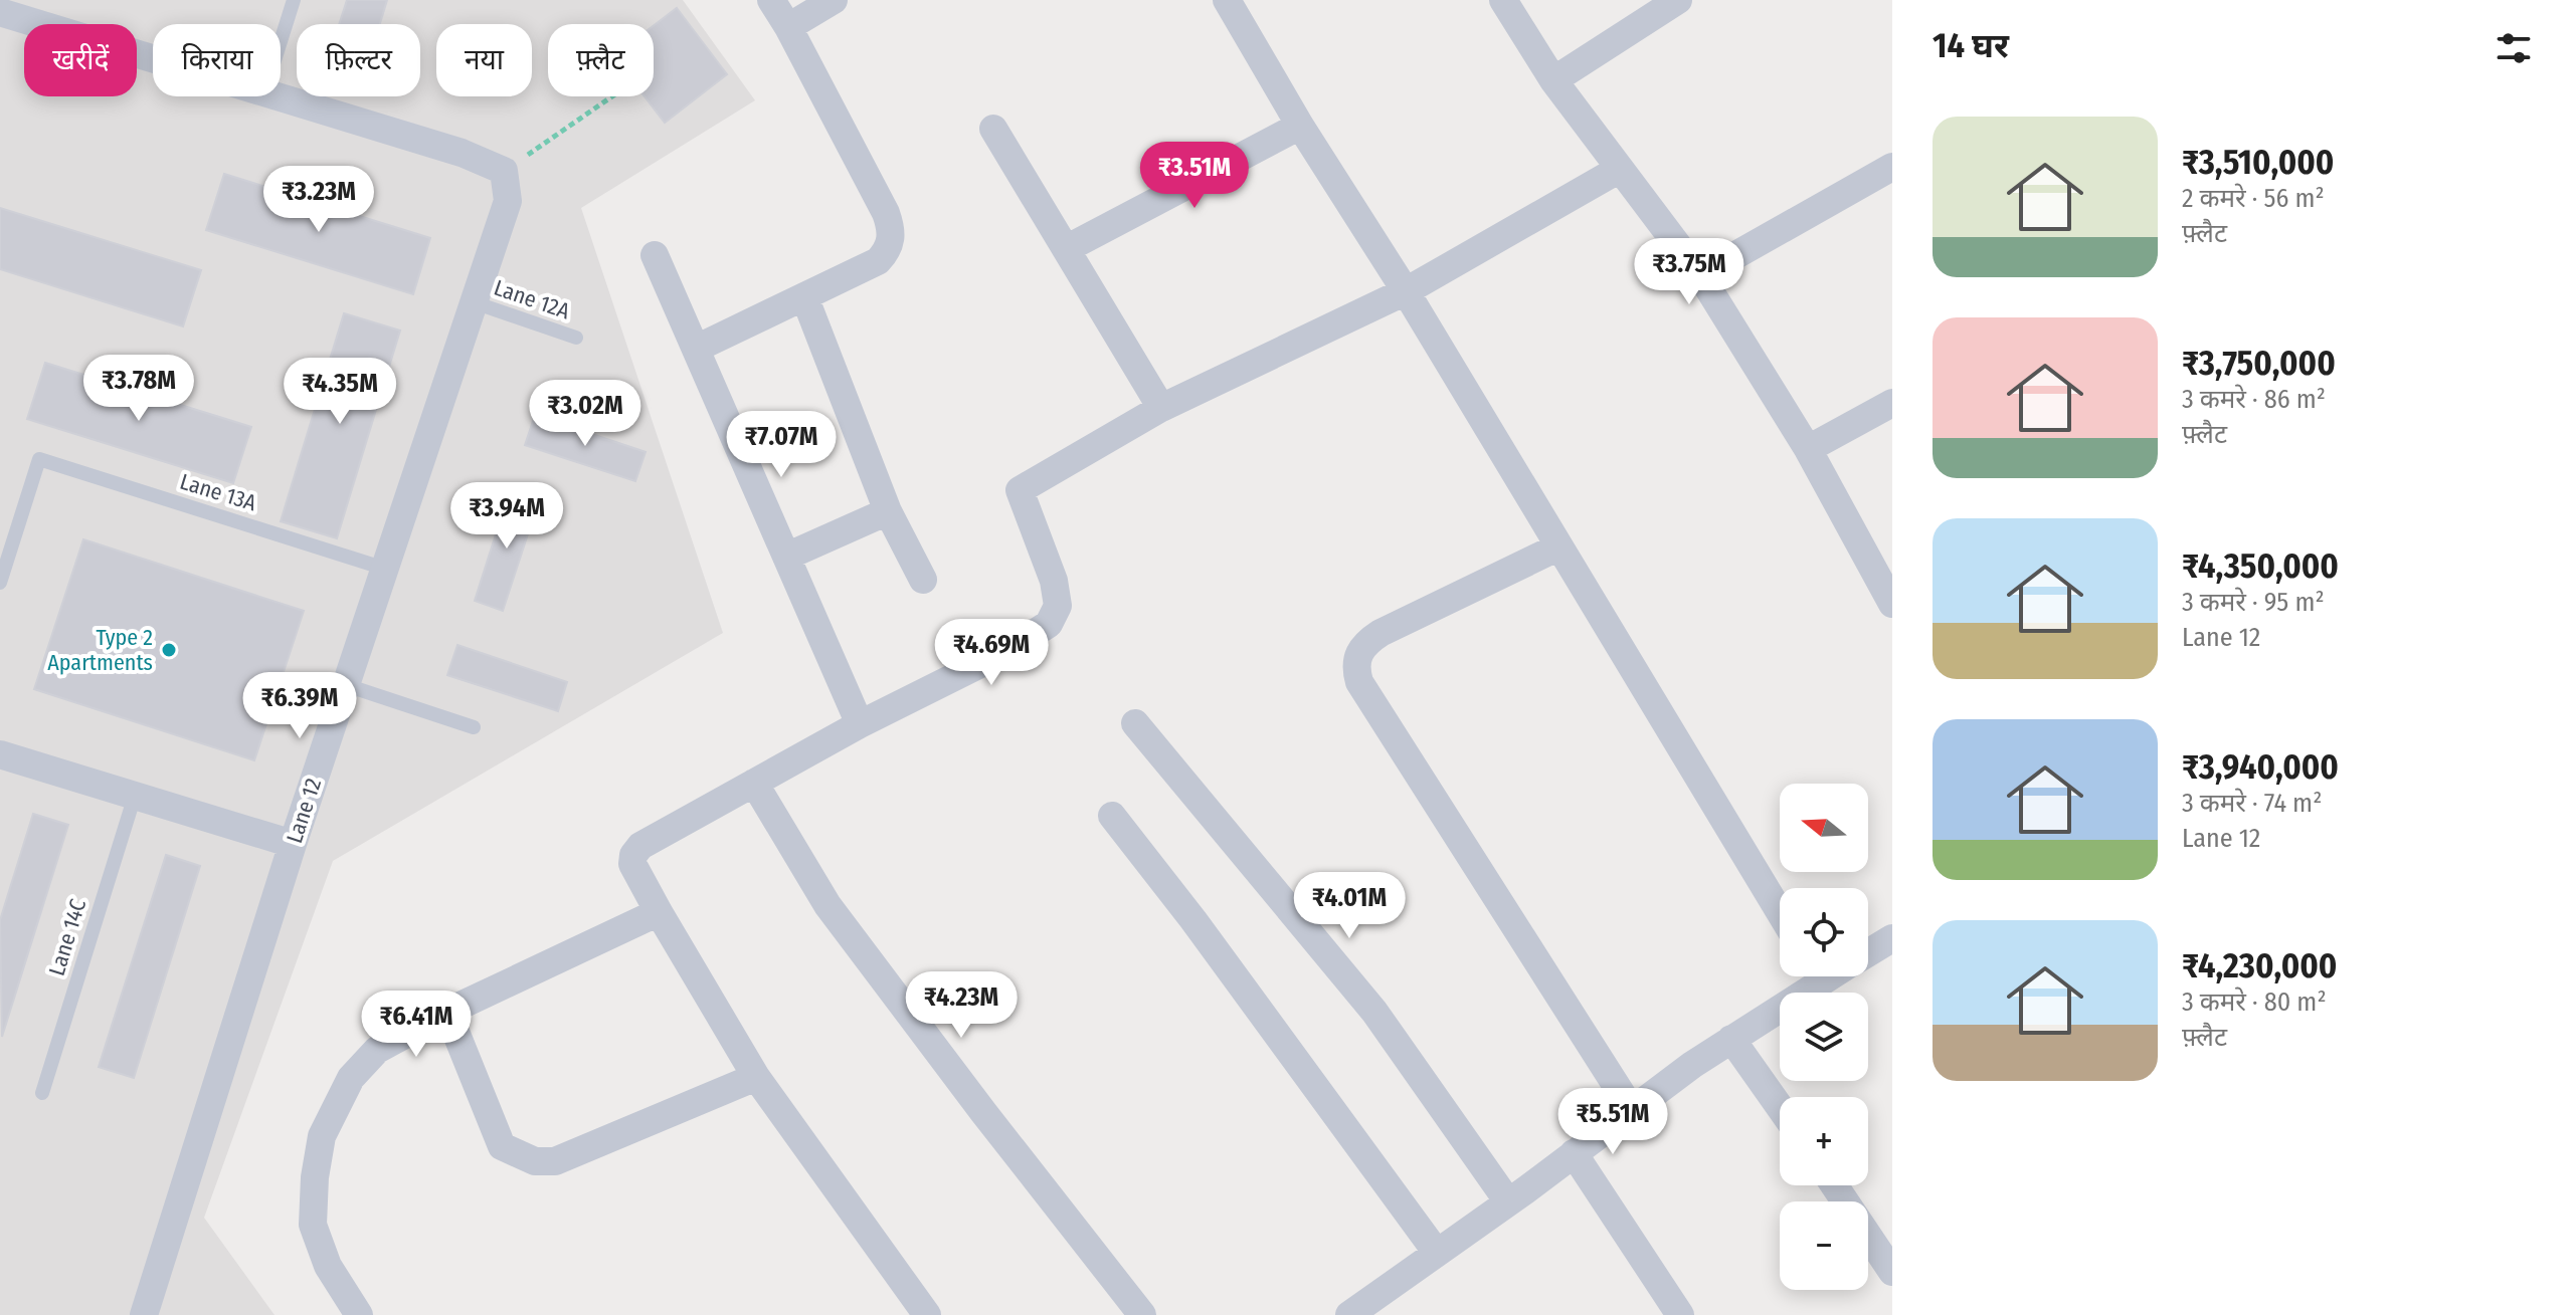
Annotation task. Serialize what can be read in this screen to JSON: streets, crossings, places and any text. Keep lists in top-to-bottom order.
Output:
{
  "streets": {
    "street": ["Lane 12"],
    "lane": ["Lane 12A", "Lane 13A", "Lane 14C"]
  },
  "crossings": [
    ["Lane 12A", "Lane 12"],
    ["Lane 13A", "Lane 12"]
  ],
  "places": ["Type 2 Apartments"],
  "north": "left",
  "page": {
    "heading": "14 घर",
    "chip": [
      "खरीदें",
      "किराया",
      "फ़िल्टर",
      "नया",
      "फ़्लैट"
    ],
    "list": [
      {
        "name": "₹3,510,000",
        "note": "2 कमरे · 56 m² · फ़्लैट"
      },
      {
        "name": "₹3,750,000",
        "note": "3 कमरे · 86 m² · फ़्लैट"
      },
      {
        "name": "₹4,350,000",
        "note": "3 कमरे · 95 m² · Lane 12"
      },
      {
        "name": "₹3,940,000",
        "note": "3 कमरे · 74 m² · Lane 12"
      },
      {
        "name": "₹4,230,000",
        "note": "3 कमरे · 80 m² · फ़्लैट"
      }
    ],
    "price": [
      "₹3.51M",
      "₹3.23M",
      "₹3.75M",
      "₹3.78M",
      "₹4.35M",
      "₹3.02M",
      "₹7.07M",
      "₹3.94M",
      "₹4.69M",
      "₹6.39M",
      "₹4.01M",
      "₹4.23M",
      "₹6.41M",
      "₹5.51M"
    ],
    "map_buttons": ["+", "−"]
  }
}
